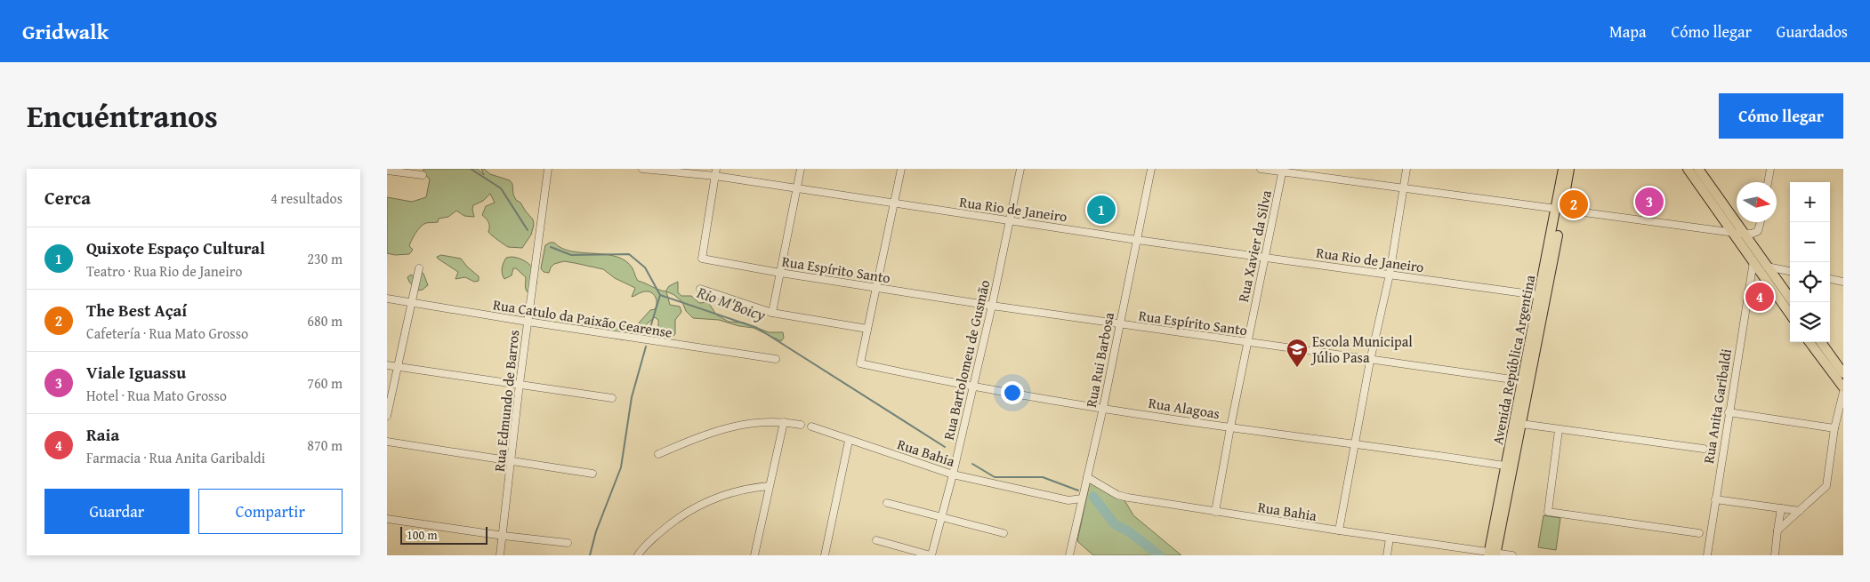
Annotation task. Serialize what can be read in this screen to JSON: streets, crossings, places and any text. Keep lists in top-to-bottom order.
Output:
{
  "streets": {
    "main road": ["Avenida República Argentina"],
    "street": [
      "Rua Rio de Janeiro",
      "Rua Xavier da Silva",
      "Rua Espírito Santo",
      "Rua Catulo da Paixão Cearense",
      "Rua Bartolomeu de Gusmão",
      "Rua Rui Barbosa",
      "Rua Edmundo de Barros",
      "Rua Anita Garibaldi",
      "Rua Alagoas",
      "Rua Bahia"
    ]
  },
  "crossings": [
    ["Rua Rio de Janeiro", "Rua Xavier da Silva"],
    ["Rua Rio de Janeiro", "Rua Espírito Santo"],
    ["Rua Rio de Janeiro", "Rua Bartolomeu de Gusmão"],
    ["Rua Rio de Janeiro", "Rua Rui Barbosa"],
    ["Rua Rio de Janeiro", "Avenida República Argentina"],
    ["Rua Xavier da Silva", "Rua Espírito Santo"],
    ["Rua Xavier da Silva", "Rua Alagoas"],
    ["Rua Xavier da Silva", "Rua Bahia"],
    ["Rua Espírito Santo", "Rua Bartolomeu de Gusmão"],
    ["Rua Espírito Santo", "Rua Rui Barbosa"],
    ["Rua Espírito Santo", "Avenida República Argentina"],
    ["Rua Catulo da Paixão Cearense", "Rua Edmundo de Barros"],
    ["Rua Bartolomeu de Gusmão", "Rua Alagoas"],
    ["Rua Bartolomeu de Gusmão", "Rua Bahia"],
    ["Rua Rui Barbosa", "Rua Alagoas"],
    ["Rua Rui Barbosa", "Rua Bahia"],
    ["Avenida República Argentina", "Rua Alagoas"],
    ["Avenida República Argentina", "Rua Bahia"]
  ],
  "water": ["Rio M'Boicy"],
  "places": {
    "school or university": ["Escola Municipal Júlio Pasa"]
  },
  "scale_bar": "100 m",
  "north": "right",
  "page": {
    "header": "Gridwalk",
    "nav": ["Mapa", "Cómo llegar", "Guardados"],
    "title": "Encuéntranos",
    "buttons": [
      "Cómo llegar",
      ["Guardar", "Compartir"]
    ],
    "heading": ["Cerca", "4 resultados"],
    "map_buttons": ["+", "−"],
    "pins": [
      "3",
      "2",
      "1",
      "4"
    ],
    "list": [
      {
        "mark": "1",
        "name": "Quixote Espaço Cultural",
        "note": "Teatro · Rua Rio de Janeiro",
        "value": "230 m"
      },
      {
        "mark": "2",
        "name": "The Best Açaí",
        "note": "Cafetería · Rua Mato Grosso",
        "value": "680 m"
      },
      {
        "mark": "3",
        "name": "Viale Iguassu",
        "note": "Hotel · Rua Mato Grosso",
        "value": "760 m"
      },
      {
        "mark": "4",
        "name": "Raia",
        "note": "Farmacia · Rua Anita Garibaldi",
        "value": "870 m"
      }
    ],
    "scale": "100 m"
  }
}
